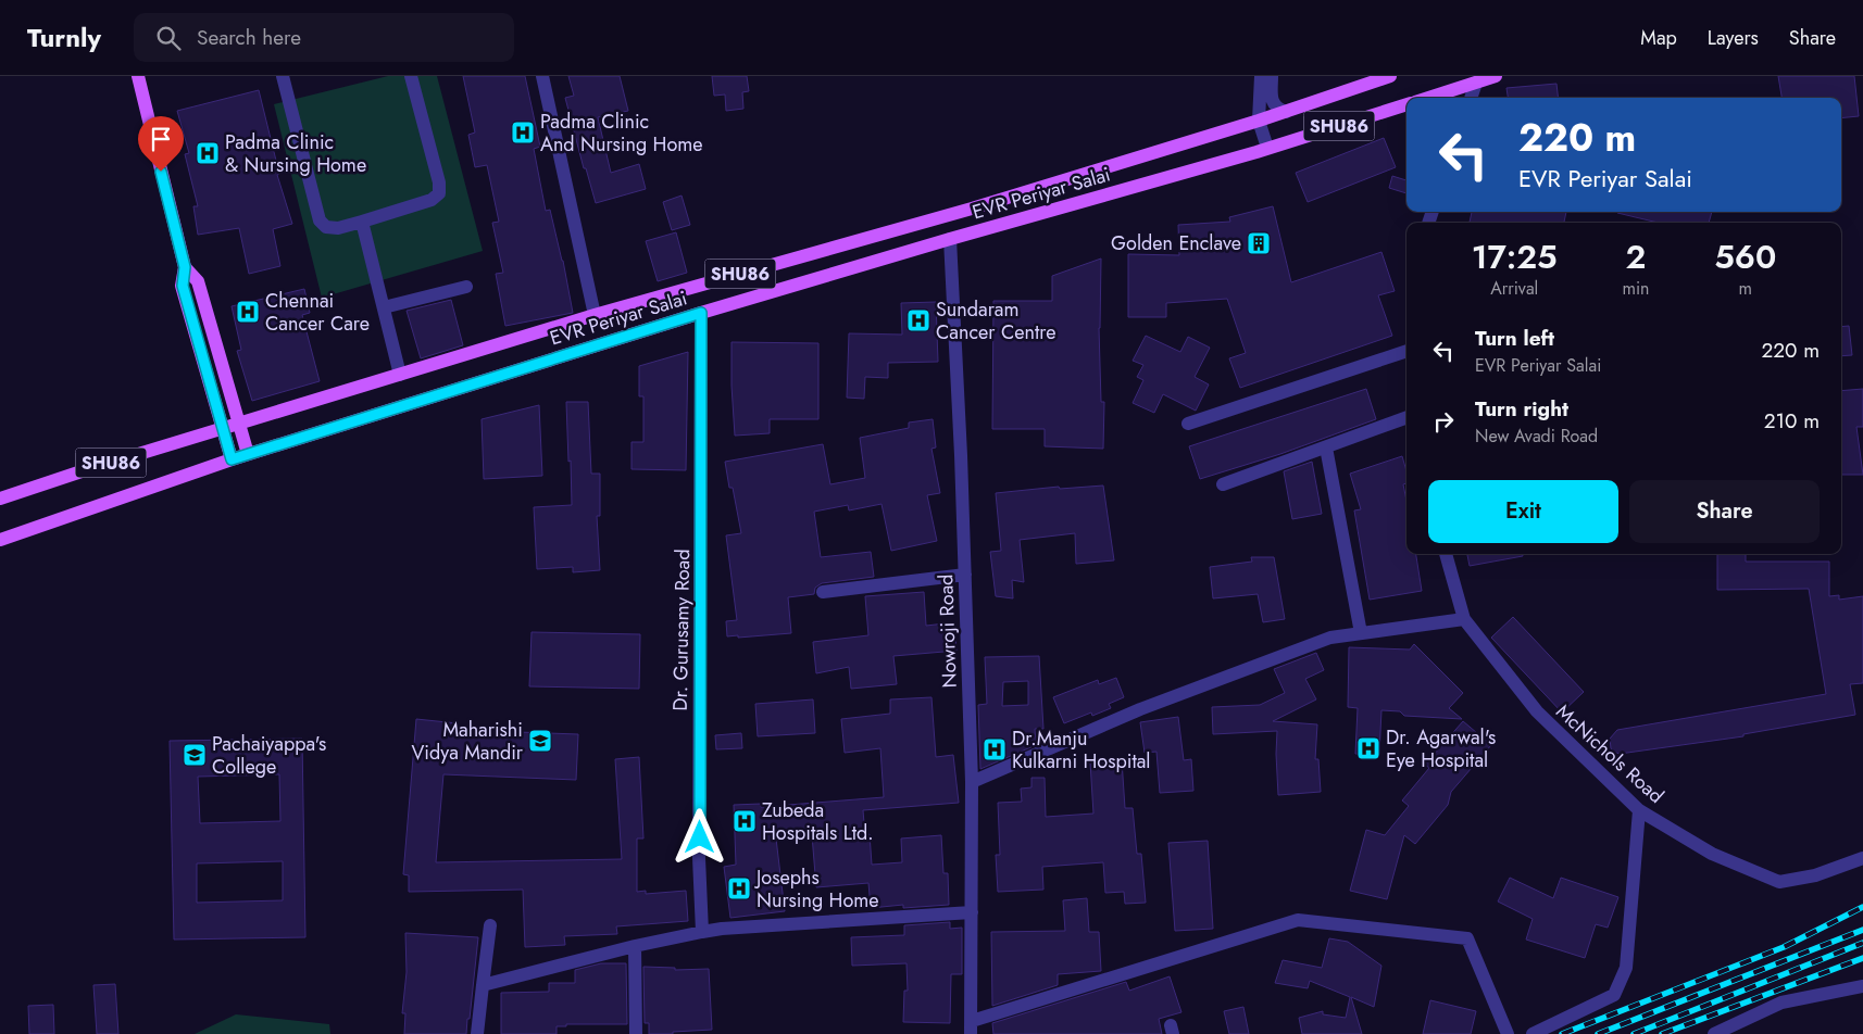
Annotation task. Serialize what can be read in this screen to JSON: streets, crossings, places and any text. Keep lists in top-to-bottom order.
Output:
{
  "streets": {
    "main road": ["SHU86", "EVR Periyar Salai"],
    "street": ["Dr. Gurusamy Road", "Nowroji Road", "McNichols Road"]
  },
  "crossings": [
    ["EVR Periyar Salai", "Dr. Gurusamy Road"],
    ["EVR Periyar Salai", "Nowroji Road"]
  ],
  "places": {
    "hospital": [
      "Padma Clinic And Nursing Home",
      "Padma Clinic & Nursing Home",
      "Chennai Cancer Care",
      "Sundaram Cancer Centre",
      "Dr. Agarwal's Eye Hospital",
      "Dr.Manju Kulkarni Hospital",
      "Zubeda Hospitals Ltd.",
      "Josephs Nursing Home"
    ],
    "building": ["Golden Enclave"],
    "school or university": ["Maharishi Vidya Mandir", "Pachaiyappa's College"]
  },
  "page": {
    "header": "Turnly",
    "search": "Search here",
    "nav": ["Map", "Layers", "Share"],
    "turn": ["220 m", "EVR Periyar Salai"],
    "eta": [
      "17:25",
      "Arrival",
      "2",
      "min",
      "560",
      "m"
    ],
    "list": [
      {
        "name": "Turn left",
        "note": "EVR Periyar Salai",
        "value": "220 m"
      },
      {
        "name": "Turn right",
        "note": "New Avadi Road",
        "value": "210 m"
      }
    ],
    "buttons": ["Exit", "Share"]
  }
}
